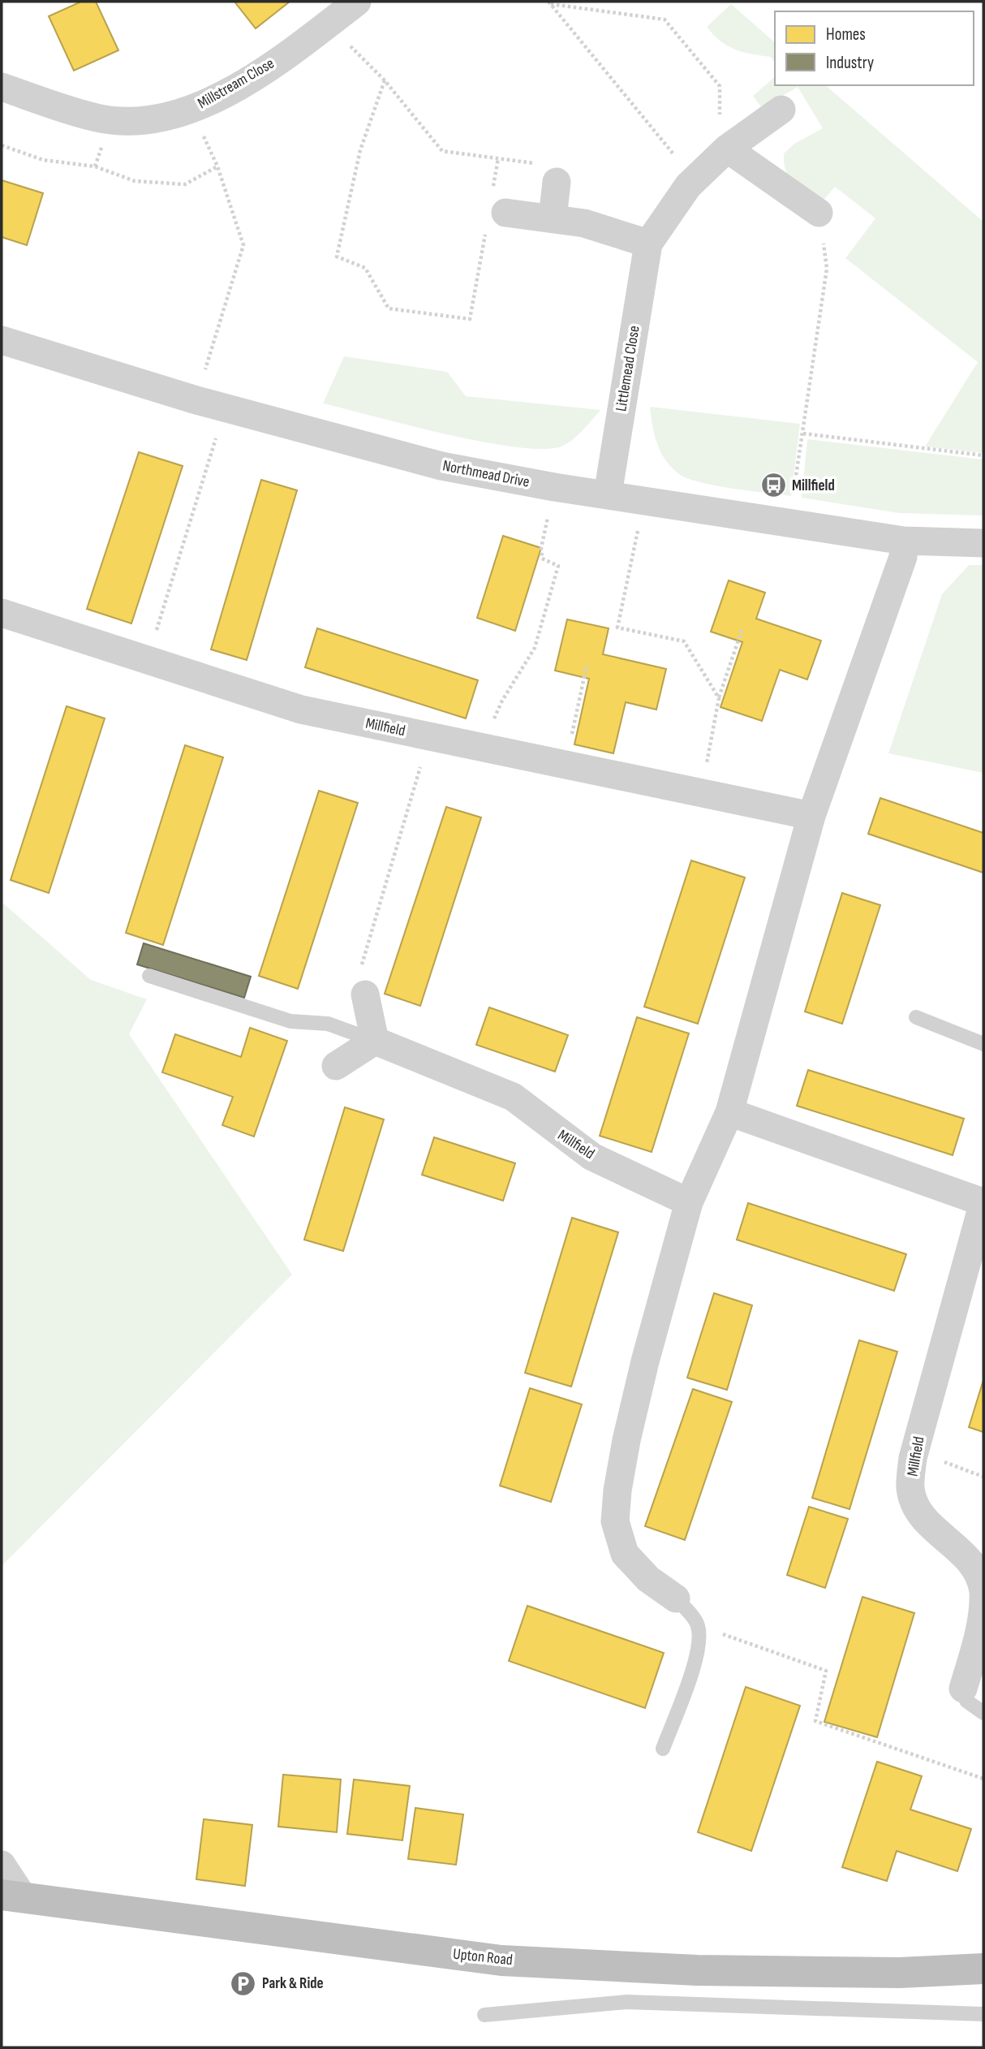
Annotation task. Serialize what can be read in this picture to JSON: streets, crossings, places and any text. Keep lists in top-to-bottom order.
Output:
{
  "streets": {
    "highway": ["Upton Road"],
    "street": [
      "Millstream Close",
      "Littlemead Close",
      "Northmead Drive",
      "Millfield"
    ]
  },
  "crossings": [
    ["Littlemead Close", "Northmead Drive"]
  ],
  "places": {
    "bus stop": ["Millfield"],
    "parking": ["Park & Ride"]
  },
  "legend": ["Homes", "Industry"]
}
